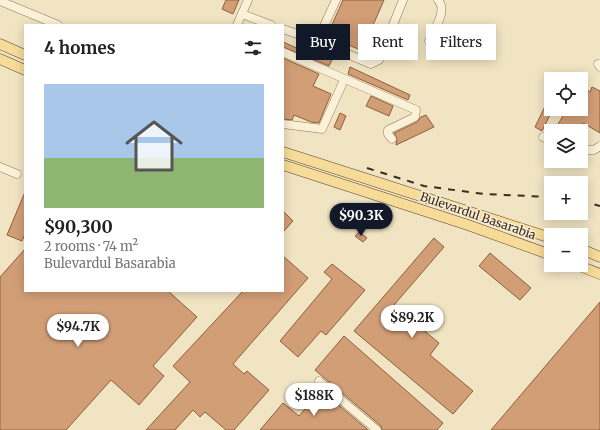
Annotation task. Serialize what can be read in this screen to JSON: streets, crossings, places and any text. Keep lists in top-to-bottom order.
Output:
{
  "streets": {
    "main road": ["Bulevardul Basarabia"]
  },
  "page": {
    "chip": ["Buy", "Rent", "Filters"],
    "heading": "4 homes",
    "map_buttons": ["+", "−"],
    "list": [
      {
        "name": "$90,300",
        "note": "2 rooms · 74 m² · Bulevardul Basarabia"
      }
    ],
    "price": [
      "$90.3K",
      "$89.2K",
      "$94.7K",
      "$188K"
    ]
  }
}
